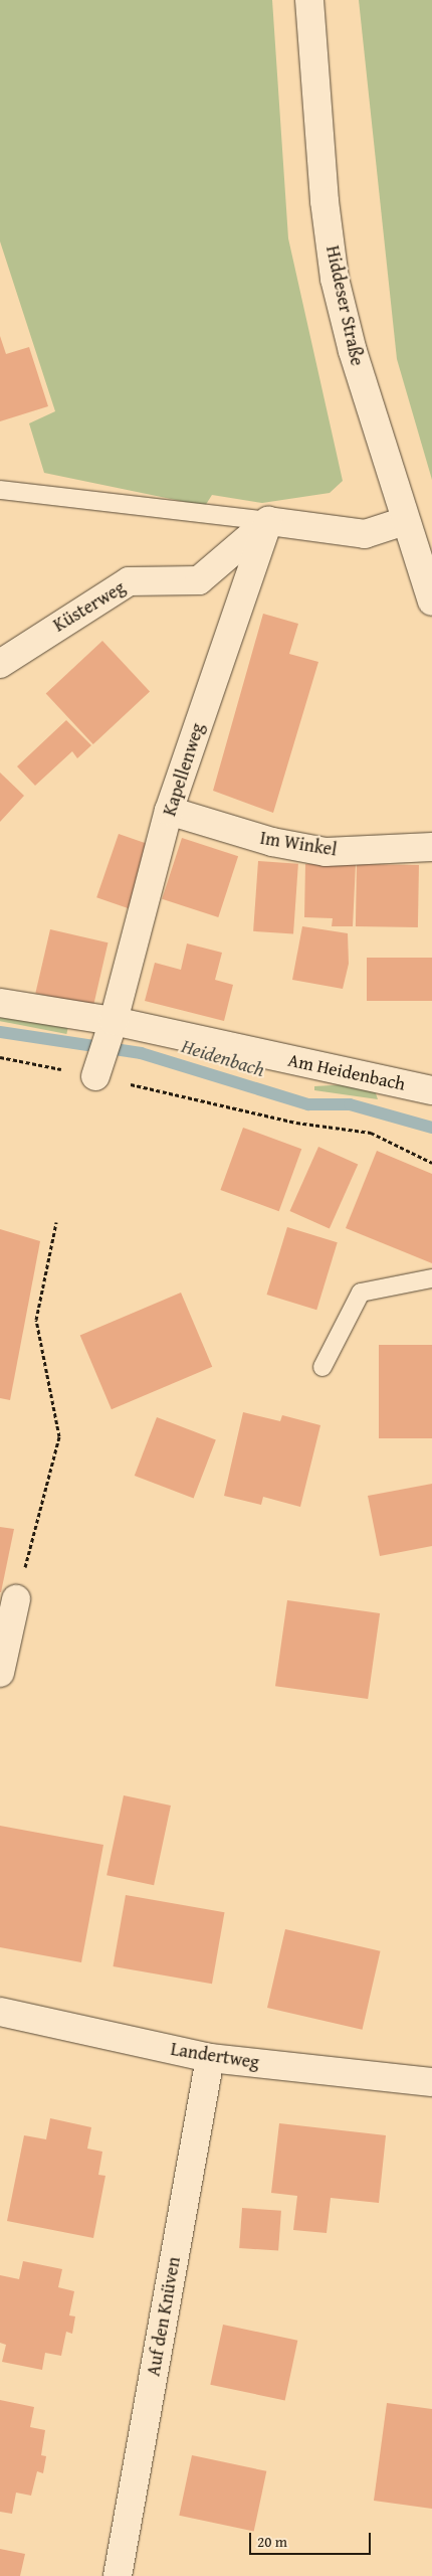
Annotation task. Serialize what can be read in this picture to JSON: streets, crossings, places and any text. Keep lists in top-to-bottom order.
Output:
{
  "streets": {
    "street": [
      "Hiddeser Straße",
      "Küsterweg",
      "Kapellenweg",
      "Im Winkel",
      "Am Heidenbach",
      "Landertweg",
      "Auf den Knüven"
    ]
  },
  "crossings": [
    ["Küsterweg", "Kapellenweg"],
    ["Kapellenweg", "Im Winkel"],
    ["Kapellenweg", "Am Heidenbach"],
    ["Landertweg", "Auf den Knüven"]
  ],
  "water": ["Heidenbach"],
  "scale_bar": "20 m"
}
